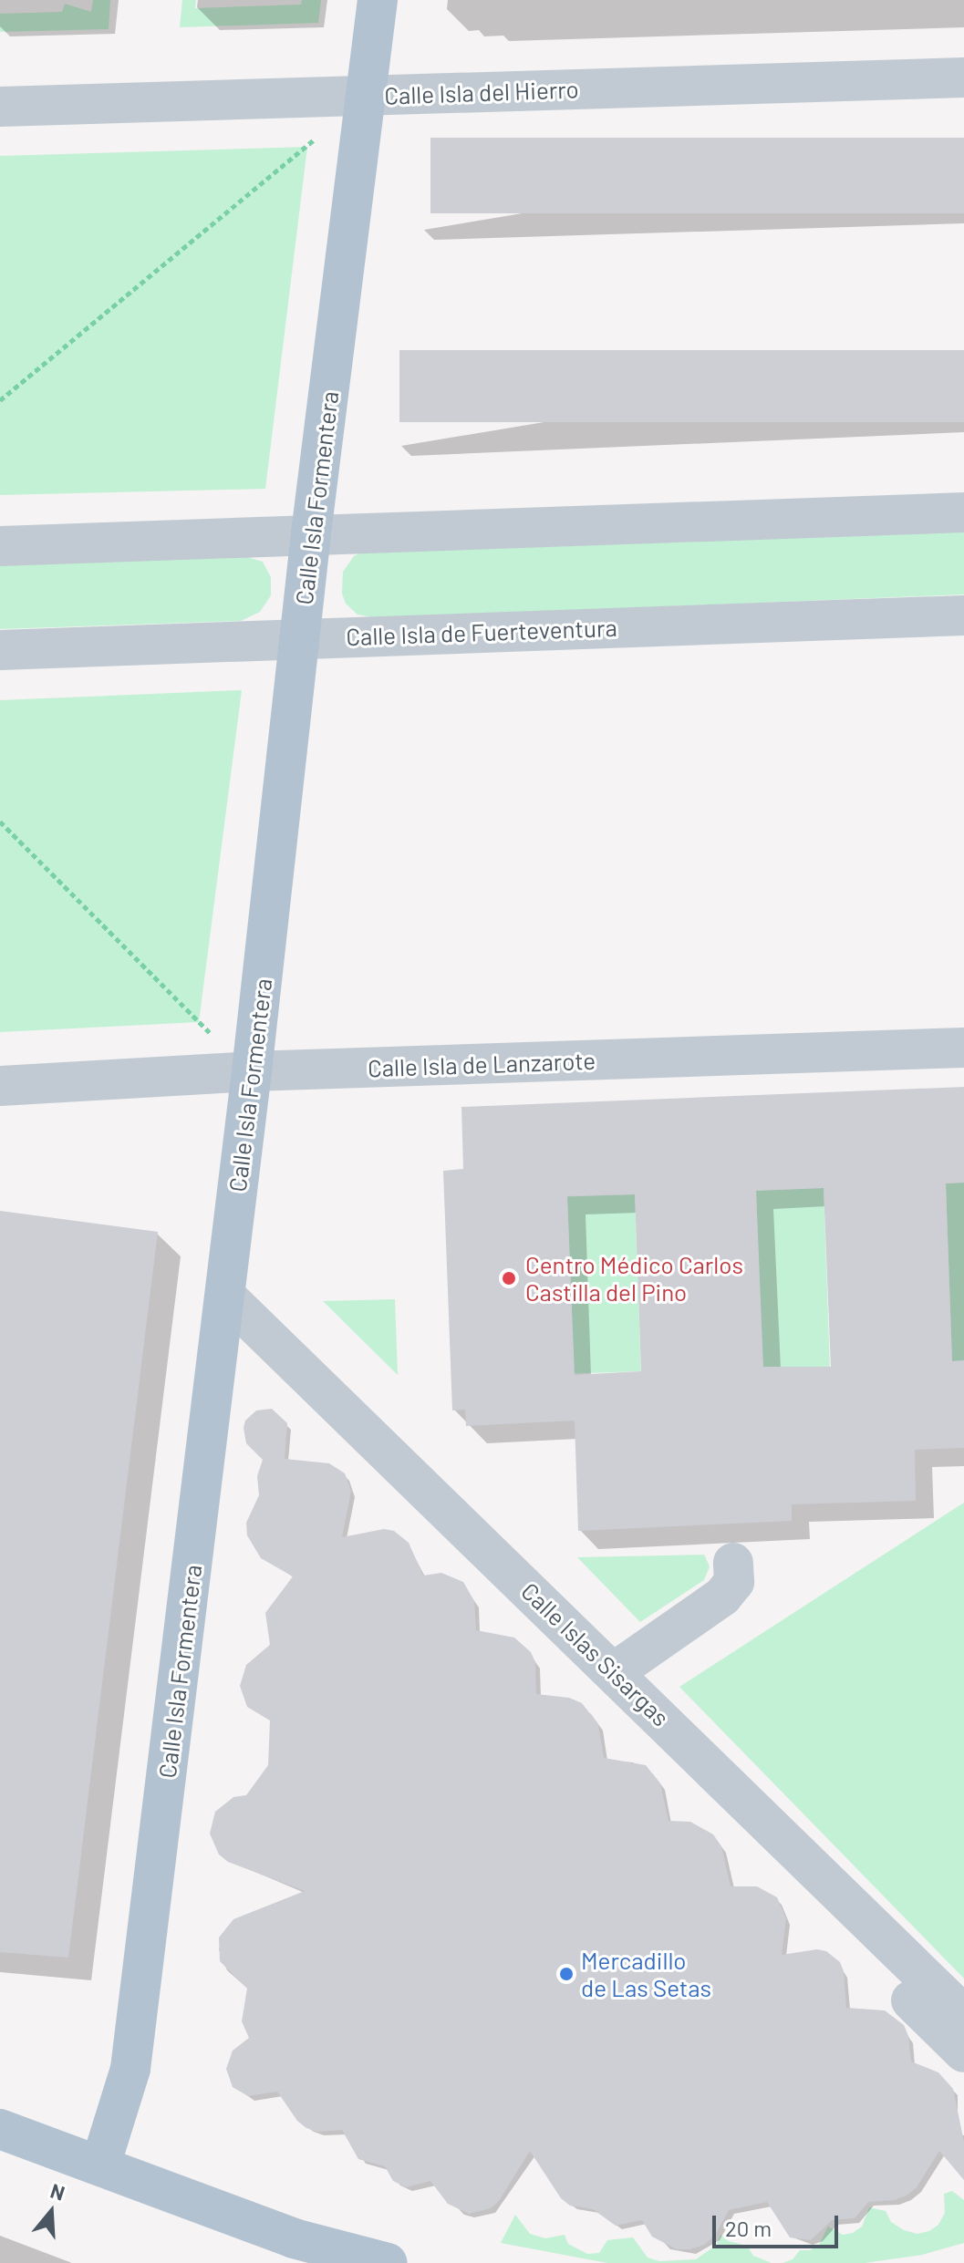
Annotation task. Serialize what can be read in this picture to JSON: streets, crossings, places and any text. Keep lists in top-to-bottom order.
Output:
{
  "streets": {
    "main road": ["Calle Isla Formentera"],
    "street": [
      "Calle Isla del Hierro",
      "Calle Isla de Fuerteventura",
      "Calle Isla de Lanzarote",
      "Calle Islas Sisargas"
    ]
  },
  "crossings": [
    ["Calle Isla del Hierro", "Calle Isla Formentera"],
    ["Calle Isla Formentera", "Calle Isla de Fuerteventura"],
    ["Calle Isla Formentera", "Calle Isla de Lanzarote"],
    ["Calle Isla Formentera", "Calle Islas Sisargas"]
  ],
  "places": ["Centro Médico Carlos Castilla del Pino", "Mercadillo de Las Setas"],
  "scale_bar": "20 m",
  "north": "top"
}
